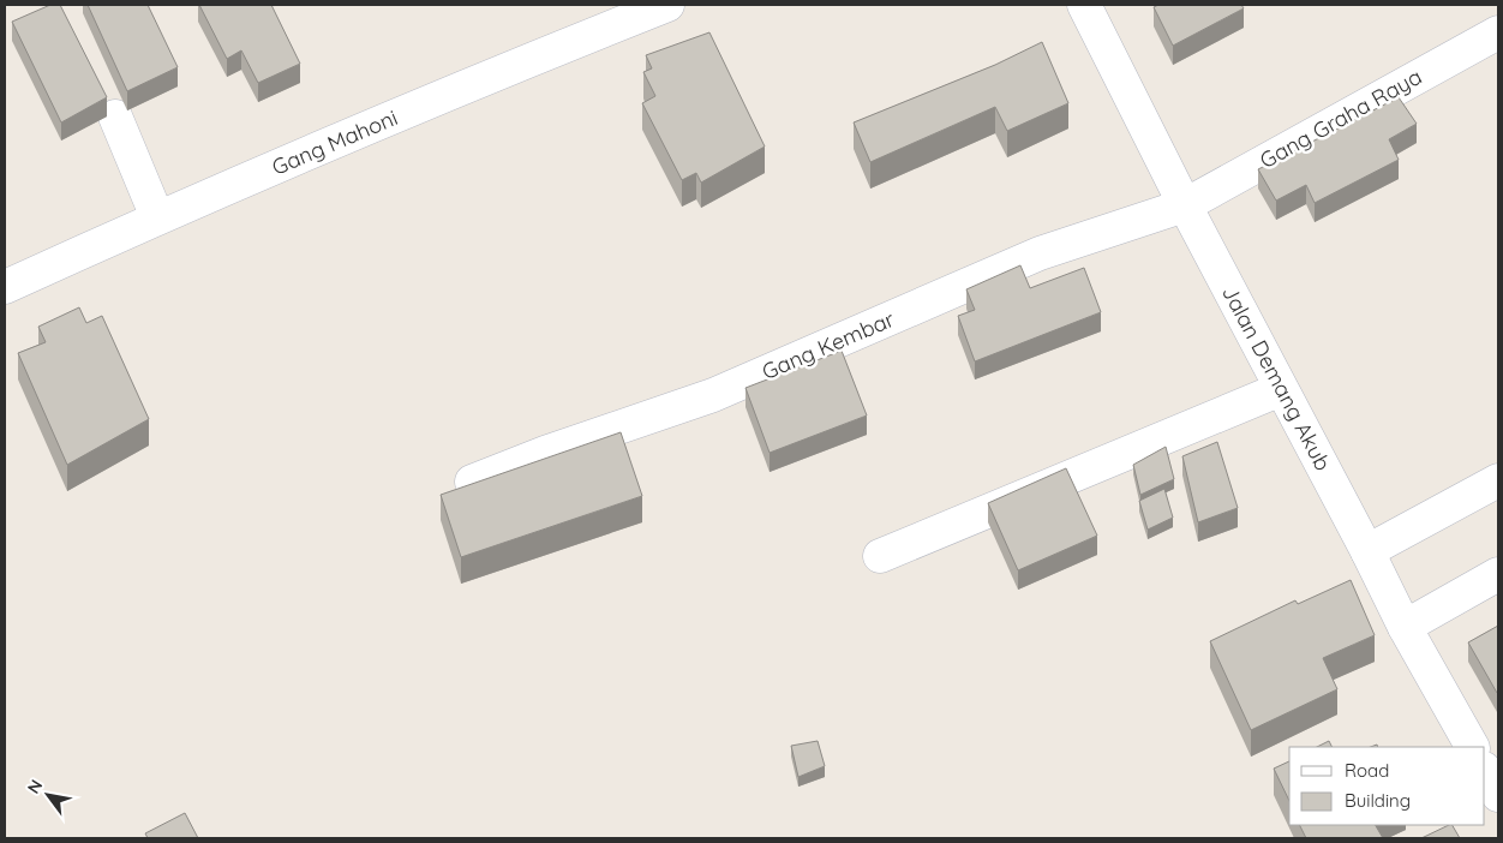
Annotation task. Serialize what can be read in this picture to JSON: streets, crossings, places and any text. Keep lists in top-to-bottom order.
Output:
{
  "streets": {
    "street": [
      "Gang Graha Raya",
      "Gang Mahoni",
      "Gang Kembar",
      "Jalan Demang Akub"
    ]
  },
  "crossings": [
    ["Gang Graha Raya", "Gang Kembar"],
    ["Gang Graha Raya", "Jalan Demang Akub"],
    ["Gang Kembar", "Jalan Demang Akub"]
  ],
  "legend": ["Road", "Building"],
  "north": "top left"
}
